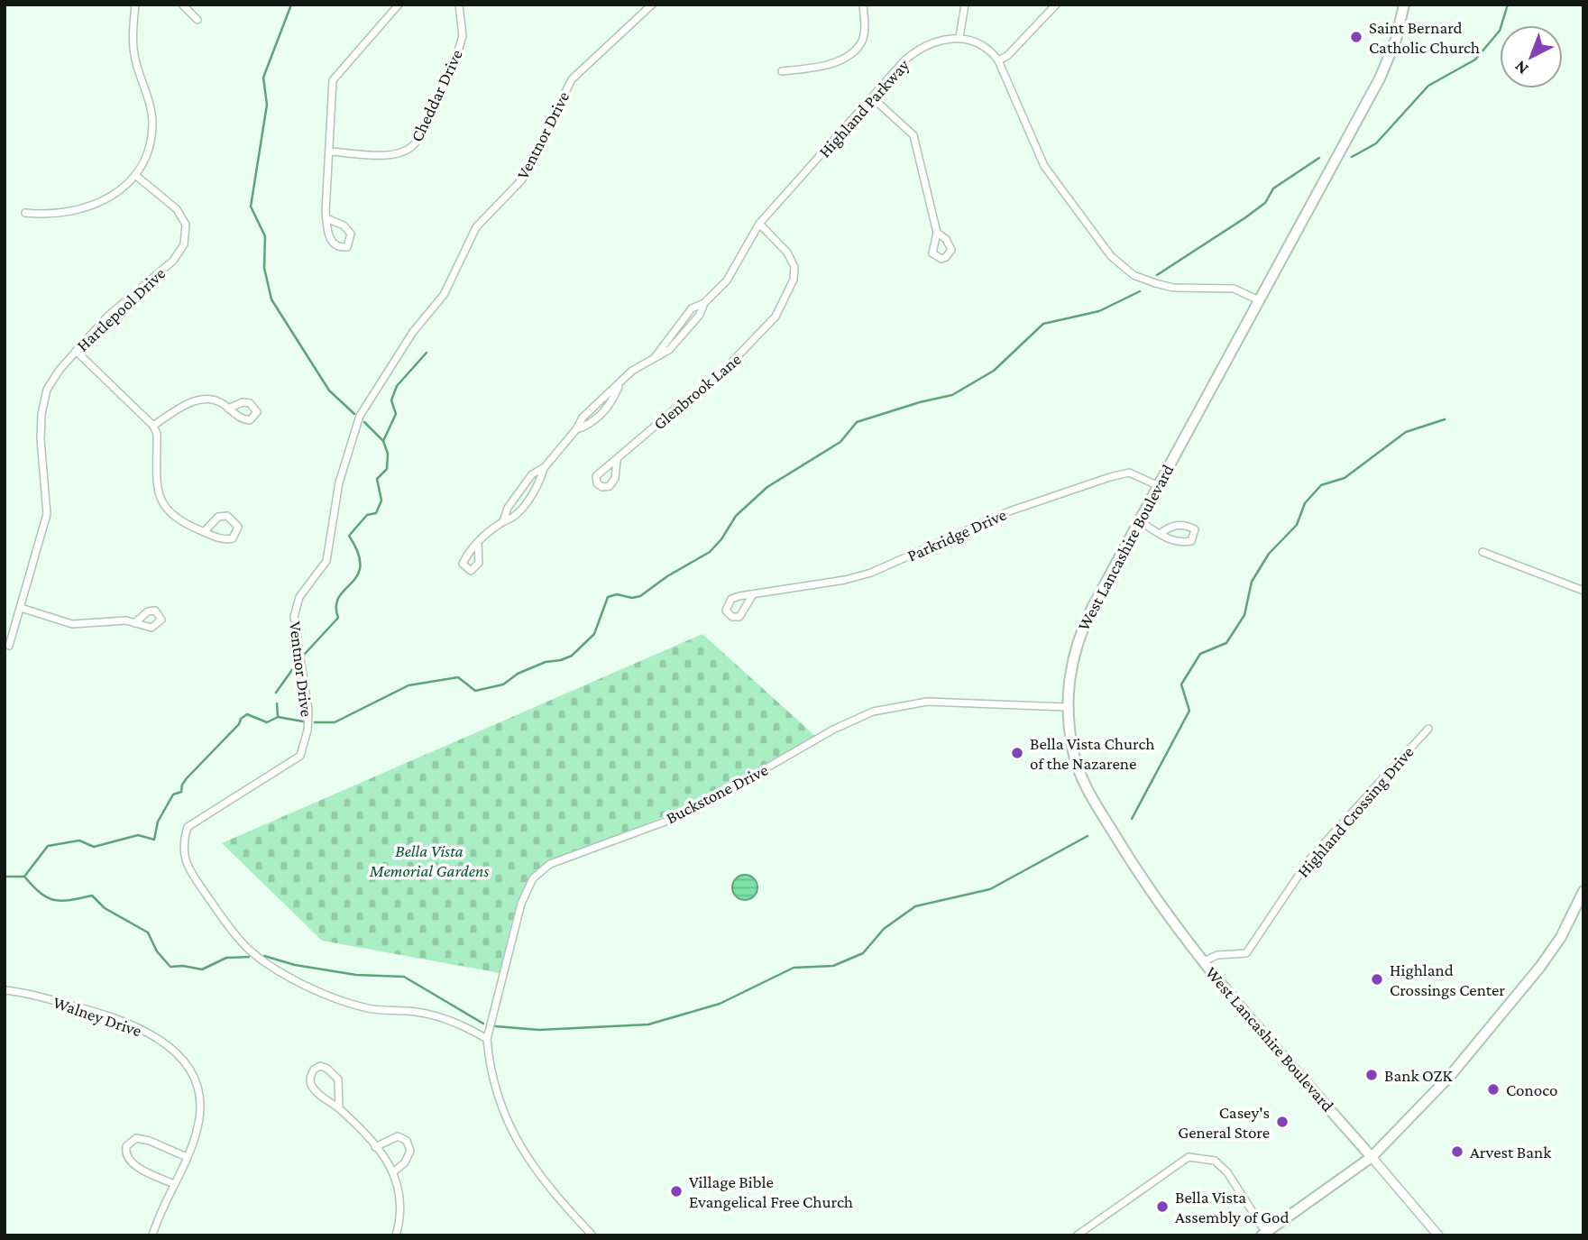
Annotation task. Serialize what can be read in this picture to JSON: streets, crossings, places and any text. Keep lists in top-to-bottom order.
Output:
{
  "streets": {
    "main road": ["West Lancashire Boulevard"],
    "street": [
      "Cheddar Drive",
      "Highland Parkway",
      "Ventnor Drive",
      "Hartlepool Drive",
      "Glenbrook Lane",
      "Parkridge Drive",
      "Buckstone Drive",
      "Highland Crossing Drive",
      "Walney Drive"
    ]
  },
  "crossings": [
    ["Highland Parkway", "Glenbrook Lane"],
    ["Ventnor Drive", "Buckstone Drive"],
    ["Parkridge Drive", "West Lancashire Boulevard"],
    ["West Lancashire Boulevard", "Buckstone Drive"],
    ["West Lancashire Boulevard", "Highland Crossing Drive"]
  ],
  "parks": ["Bella Vista Memorial Gardens"],
  "places": [
    "Saint Bernard Catholic Church",
    "Bella Vista Church of the Nazarene",
    "Highland Crossings Center",
    "Bank OZK",
    "Conoco",
    "Casey's General Store",
    "Arvest Bank",
    "Village Bible Evangelical Free Church",
    "Bella Vista Assembly of God"
  ],
  "north": "bottom left"
}
